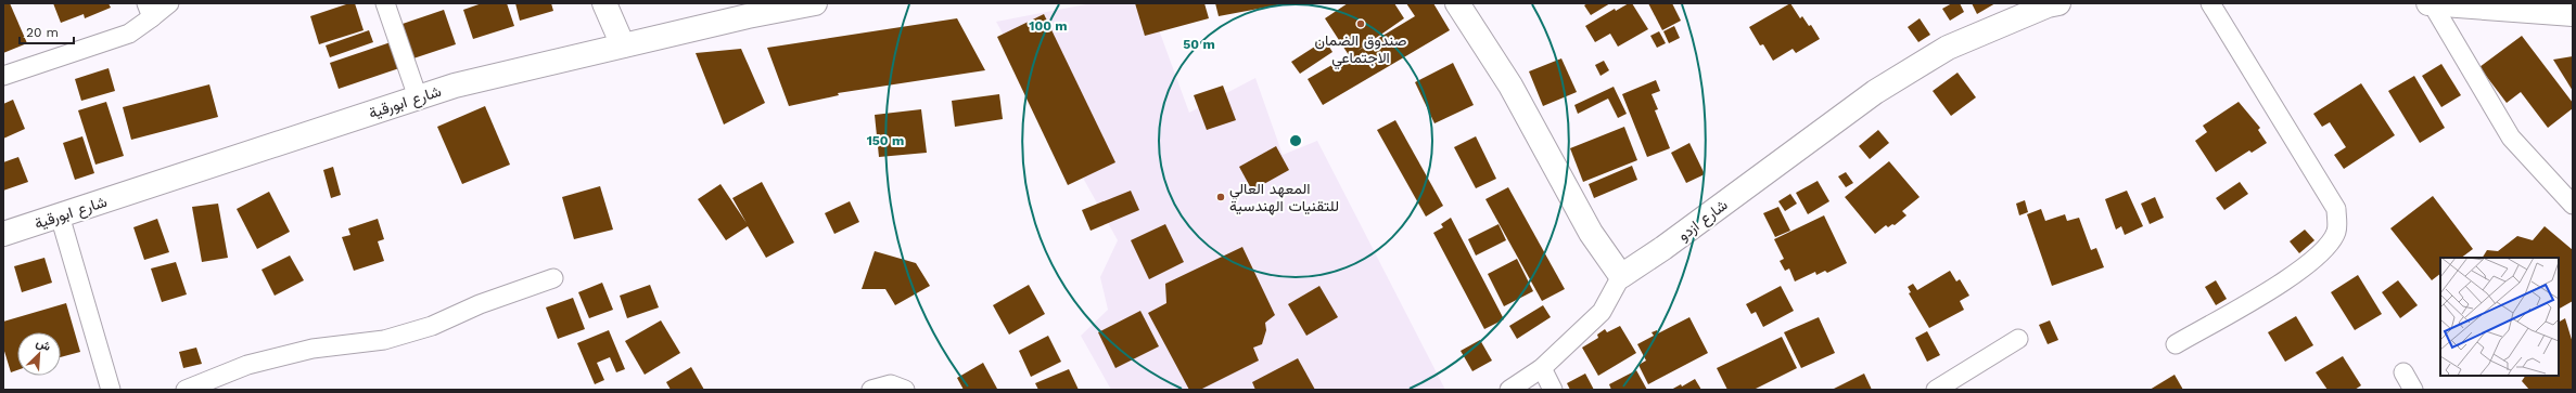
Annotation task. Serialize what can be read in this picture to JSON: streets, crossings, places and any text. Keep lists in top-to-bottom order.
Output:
{
  "streets": {
    "main road": ["شارع ابورقية", "شارع ازدو"]
  },
  "places": ["صندوق الضمان الاجتماعي", "المعهد العالي للتقنيات الهندسية"],
  "scale_bar": "20 m",
  "north": "top right",
  "rings": ["100 m", "50 m", "150 m"]
}
